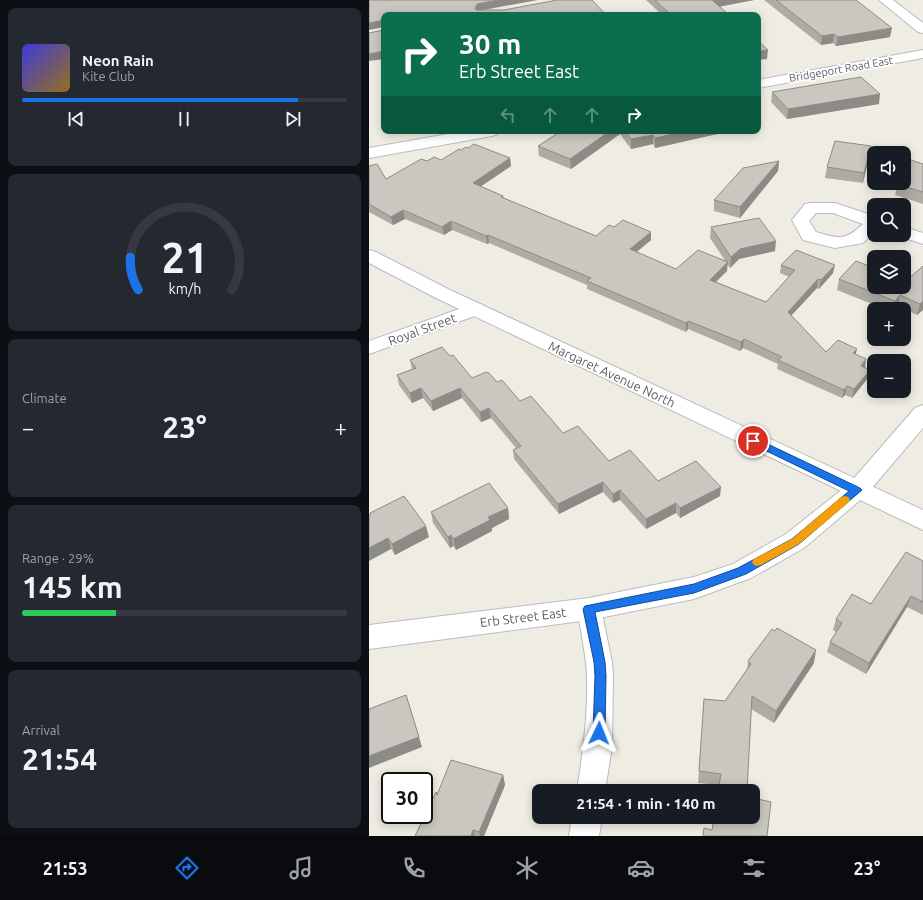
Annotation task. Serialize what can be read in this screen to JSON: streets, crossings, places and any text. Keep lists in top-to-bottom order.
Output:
{
  "streets": {
    "main road": ["Bridgeport Road East", "Margaret Avenue North", "Erb Street East"],
    "street": ["Royal Street"]
  },
  "crossings": [
    ["Royal Street", "Margaret Avenue North"],
    ["Margaret Avenue North", "Erb Street East"]
  ],
  "page": {
    "turn": ["30 m", "Erb Street East"],
    "song": ["Neon Rain", "Kite Club"],
    "map_buttons": ["+", "−"],
    "tile": [
      "Climate",
      ["Range · 29%", "145 km"],
      ["Arrival", "21:54"]
    ],
    "heat": ["−", "23°", "+"],
    "limit": "30",
    "trip": "21:54 · 1 min · 140 m",
    "tabs": ["21:53", "23°"],
    "gauge": ["21", "km/h"]
  }
}
